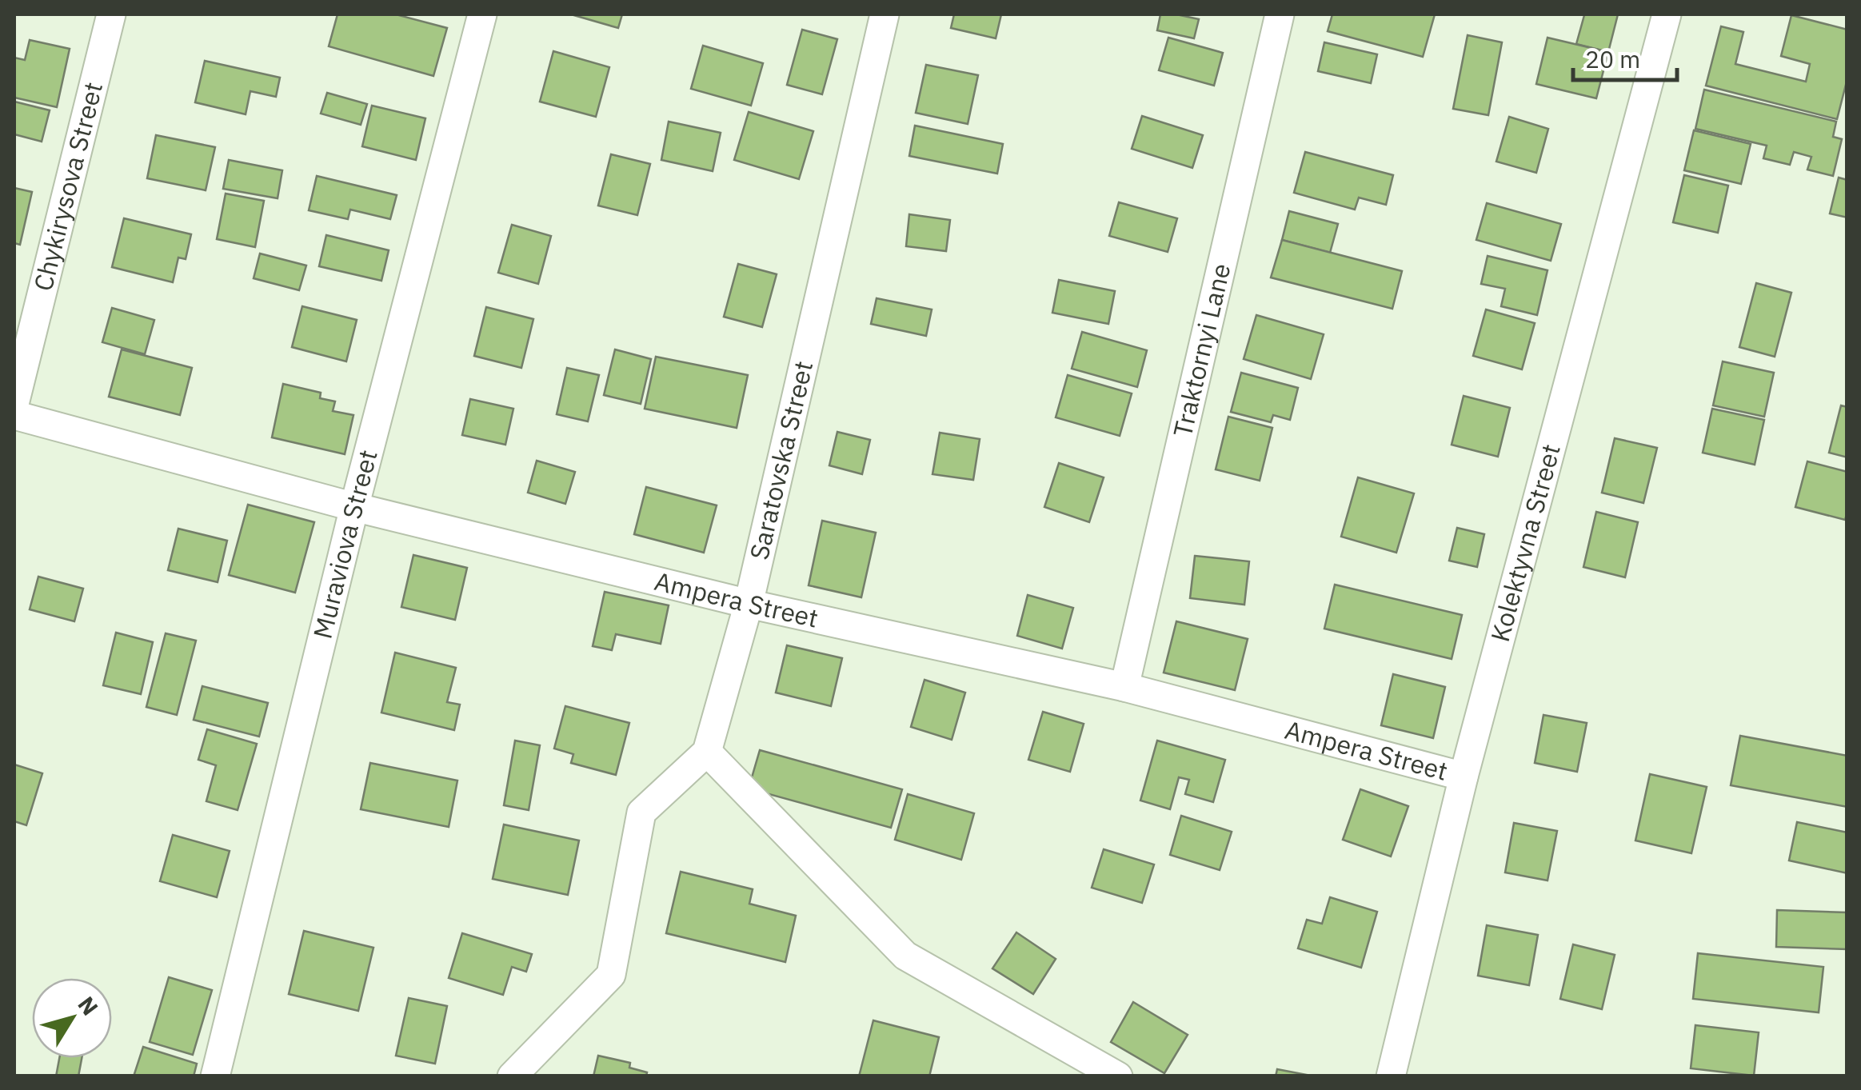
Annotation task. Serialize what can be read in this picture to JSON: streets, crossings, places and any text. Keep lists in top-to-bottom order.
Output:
{
  "streets": {
    "street": [
      "Chykirysova Street",
      "Traktornyi Lane",
      "Saratovska Street",
      "Kolektyvna Street",
      "Muraviova Street",
      "Ampera Street"
    ]
  },
  "crossings": [
    ["Traktornyi Lane", "Ampera Street"],
    ["Saratovska Street", "Ampera Street"],
    ["Kolektyvna Street", "Ampera Street"],
    ["Muraviova Street", "Ampera Street"]
  ],
  "scale_bar": "20 m",
  "north": "top right"
}
